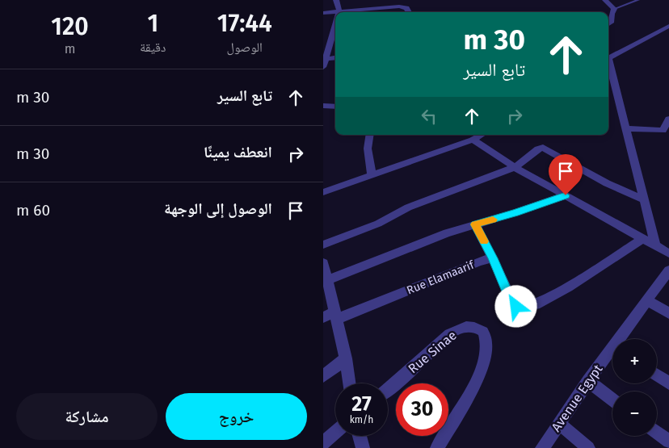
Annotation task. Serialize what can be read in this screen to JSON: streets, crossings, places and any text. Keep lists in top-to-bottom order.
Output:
{
  "streets": {
    "street": ["Rue Elamaarif", "Rue Sinae", "Avenue Egypt"]
  },
  "page": {
    "eta": [
      "17:44",
      "الوصول",
      "1",
      "دقيقة",
      "120",
      "m"
    ],
    "turn": ["30 m", "تابع السير"],
    "list": [
      {
        "name": "تابع السير",
        "value": "30 m"
      },
      {
        "name": "انعطف يمينًا",
        "value": "30 m"
      },
      {
        "name": "الوصول إلى الوجهة",
        "value": "60 m"
      }
    ],
    "map_buttons": ["+", "−"],
    "speed": "27 km/h",
    "limit": "30",
    "buttons": ["خروج", "مشاركة"]
  }
}
